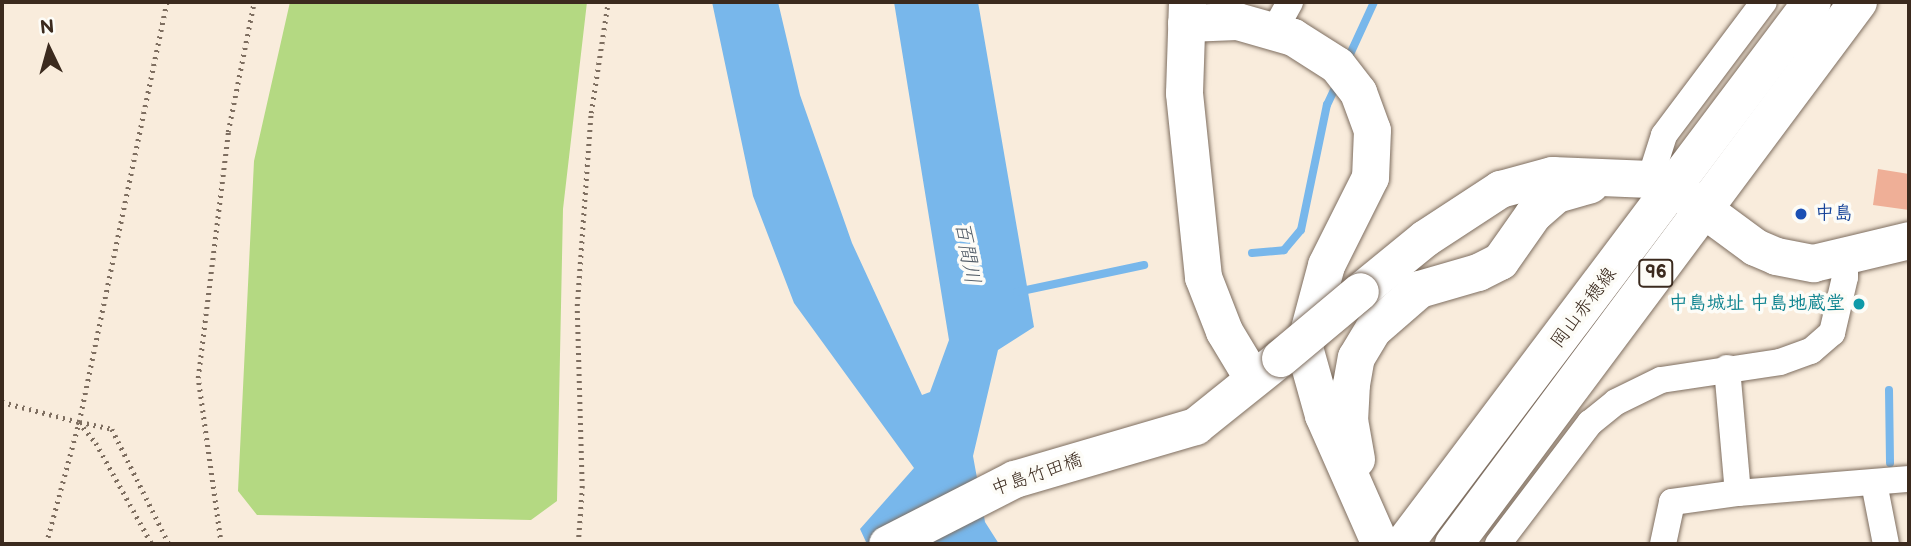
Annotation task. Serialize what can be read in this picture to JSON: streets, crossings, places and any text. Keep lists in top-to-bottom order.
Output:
{
  "streets": {
    "main road": ["96", "岡山赤穂線"],
    "street": ["中島竹田橋"]
  },
  "water": ["百間川"],
  "places": ["中島", "中島城址 中島地蔵堂"],
  "north": "top"
}
